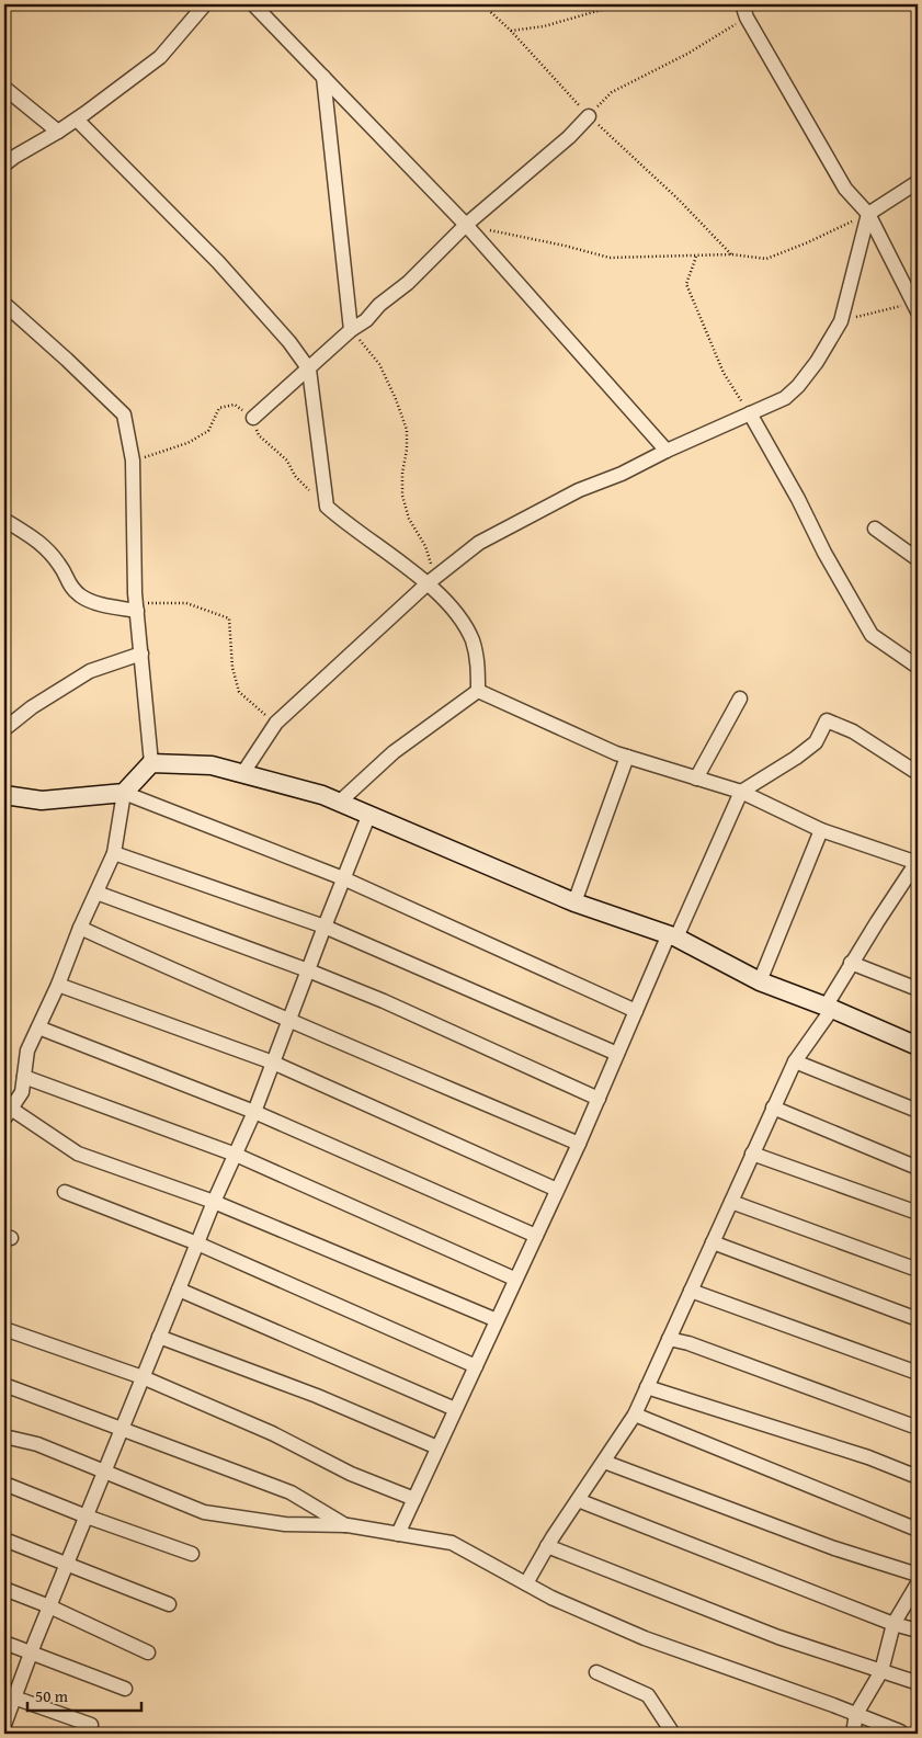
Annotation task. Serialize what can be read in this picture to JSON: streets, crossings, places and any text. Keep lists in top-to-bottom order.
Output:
{
  "scale_bar": "50 m"
}
